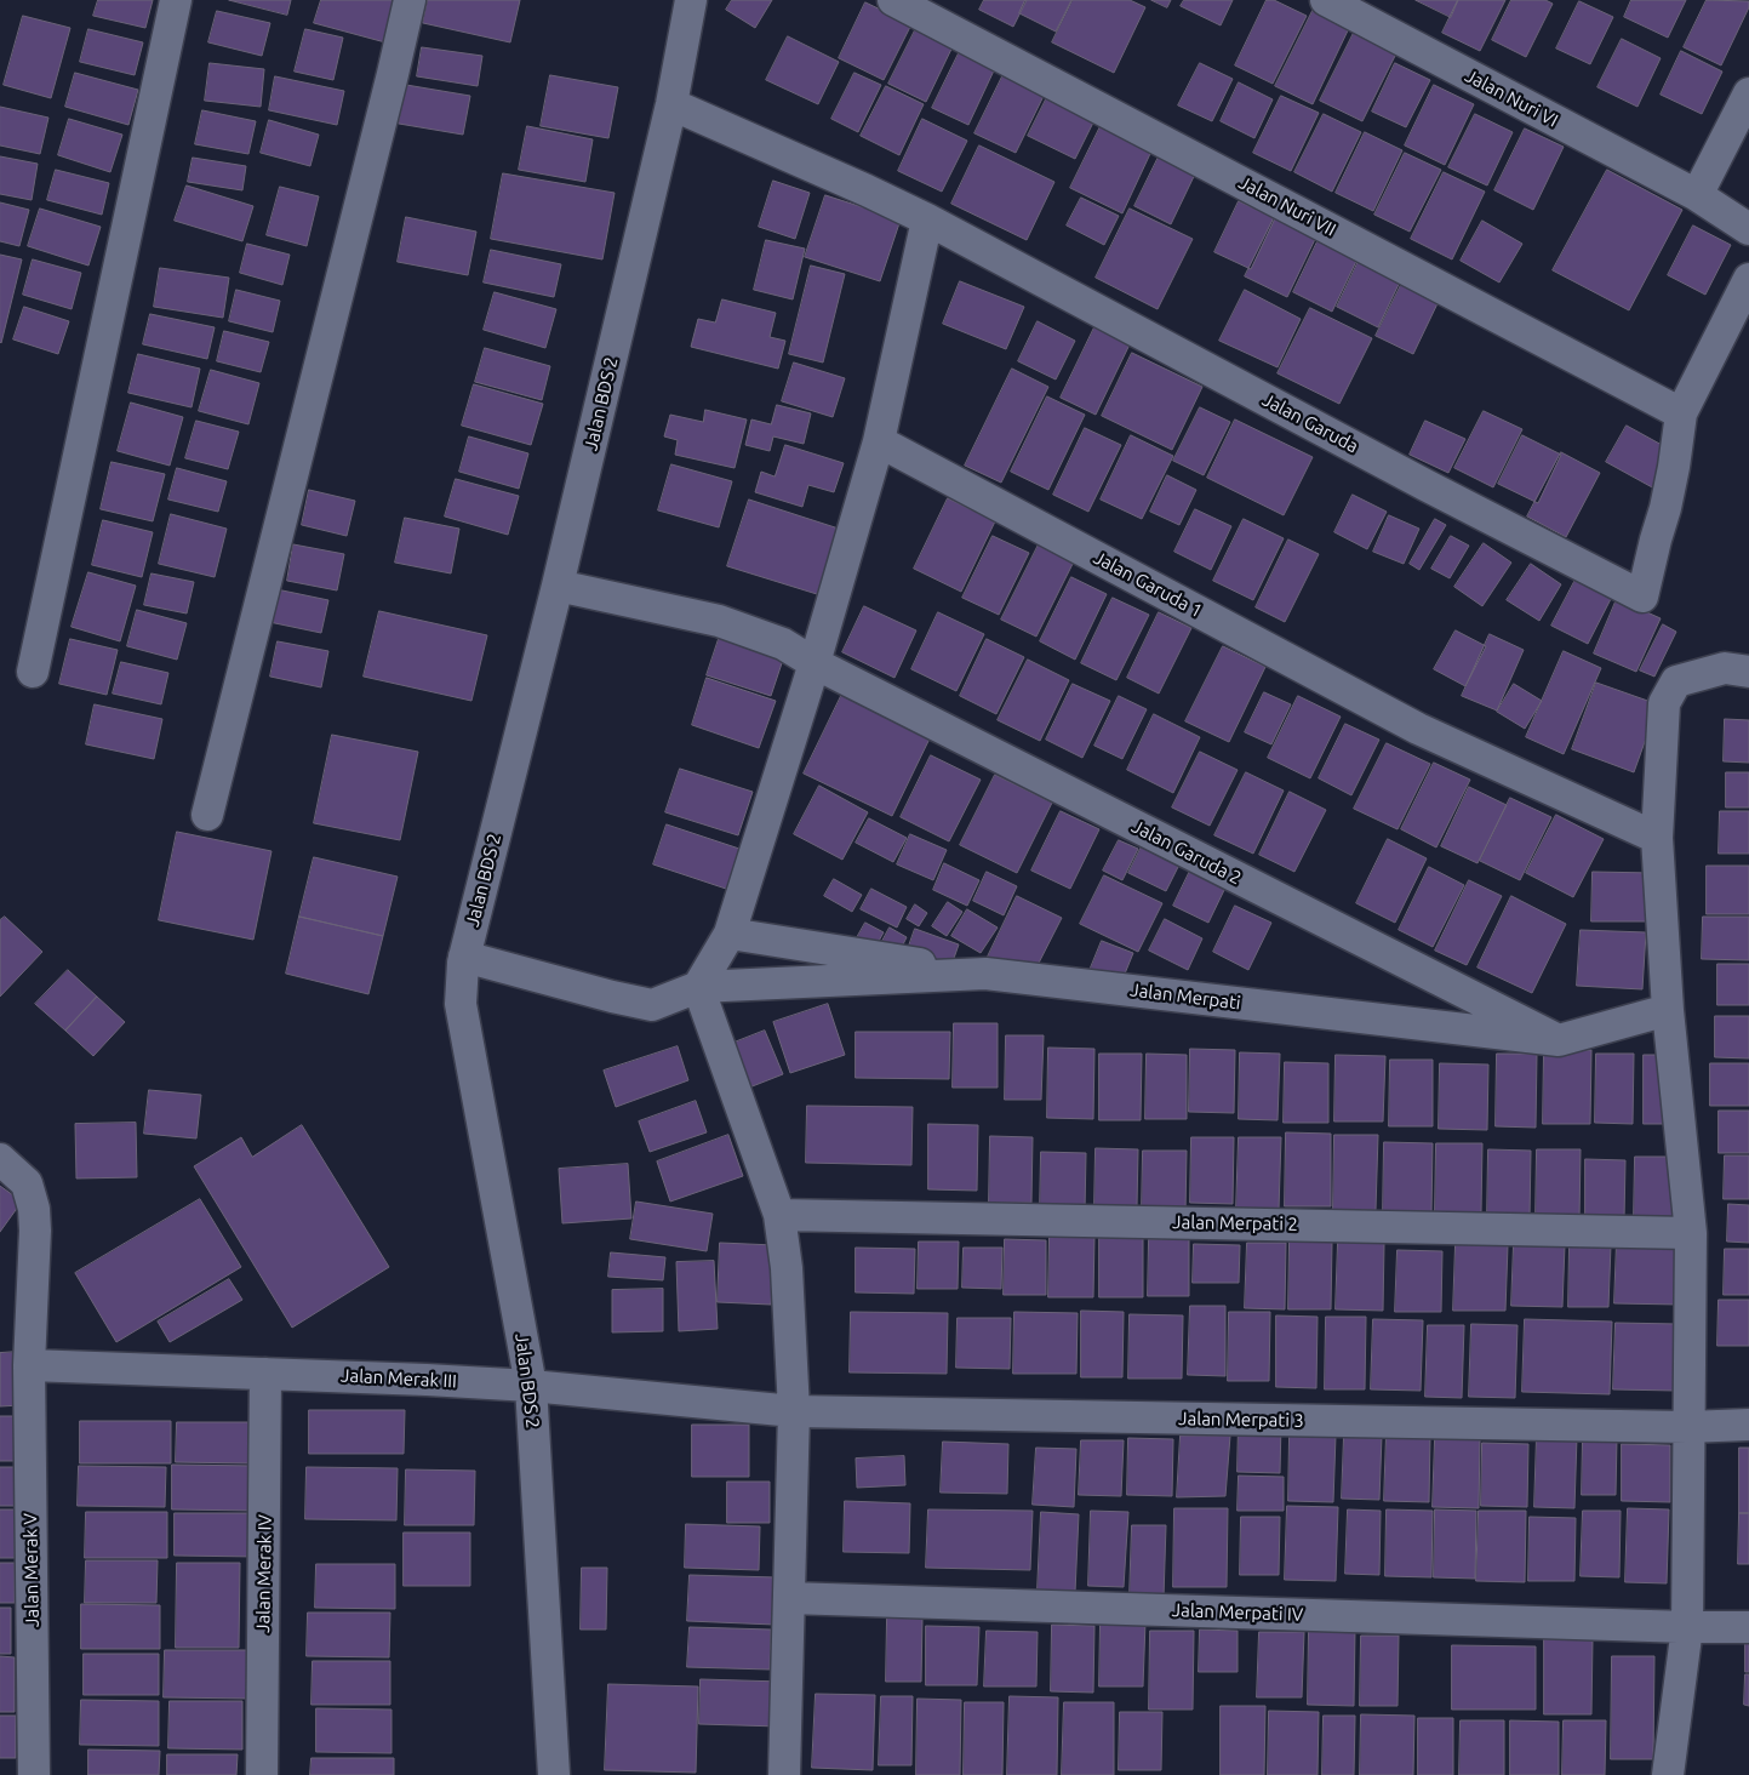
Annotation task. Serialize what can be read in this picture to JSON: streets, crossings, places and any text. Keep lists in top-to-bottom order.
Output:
{
  "streets": {
    "street": [
      "Jalan Nuri VI",
      "Jalan Nuri VII",
      "Jalan BDS 2",
      "Jalan Garuda",
      "Jalan Garuda 1",
      "Jalan Garuda 2",
      "Jalan Merpati",
      "Jalan Merpati 2",
      "Jalan Merak III",
      "Jalan Merpati 3",
      "Jalan Merak V",
      "Jalan Merak IV",
      "Jalan Merpati IV"
    ]
  },
  "crossings": [
    ["Jalan Nuri VII", "Jalan Garuda"],
    ["Jalan BDS 2", "Jalan Garuda 2"],
    ["Jalan BDS 2", "Jalan Merpati"],
    ["Jalan BDS 2", "Jalan Merak III"],
    ["Jalan Garuda 2", "Jalan Merpati"],
    ["Jalan Merak III", "Jalan Merpati 3"],
    ["Jalan Merak III", "Jalan Merak IV"]
  ]
}
